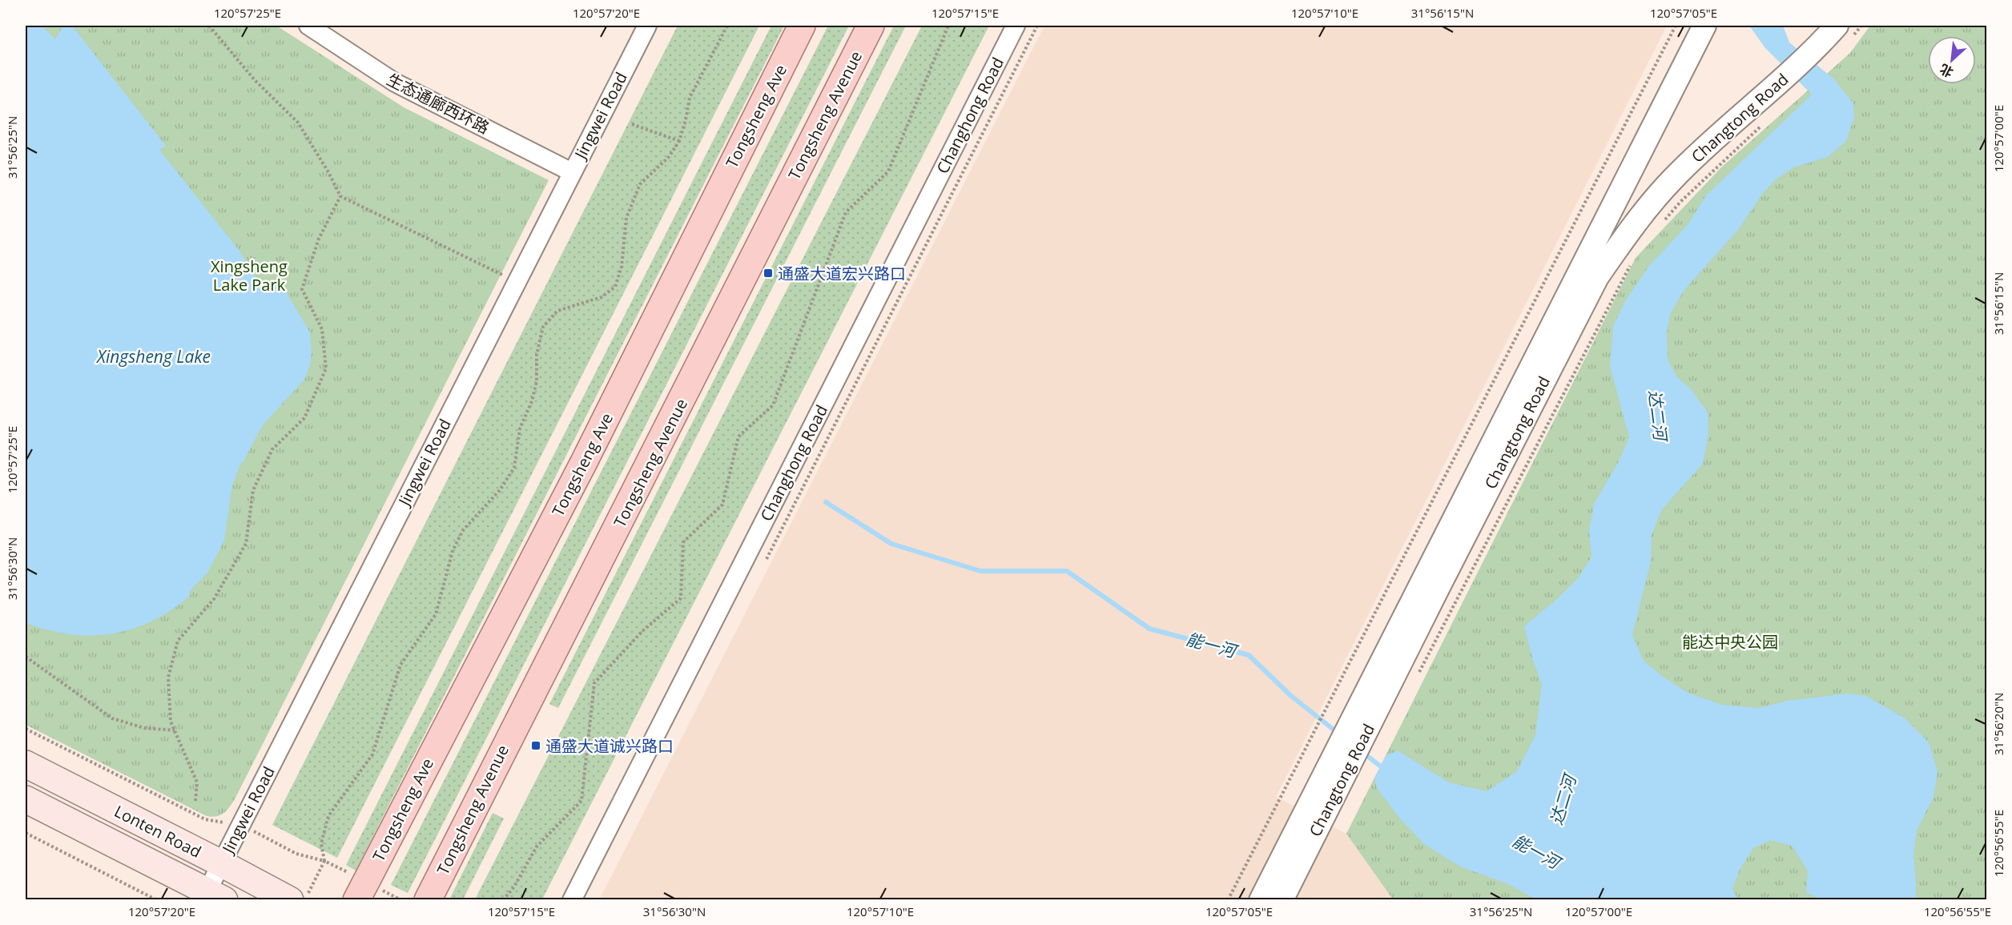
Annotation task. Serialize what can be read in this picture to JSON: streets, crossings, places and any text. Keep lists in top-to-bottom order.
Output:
{
  "streets": {
    "main road": ["Tongsheng Avenue", "Tongsheng Ave", "Lonten Road"],
    "street": [
      "生态通廊西环路",
      "Jingwei Road",
      "Changhong Road",
      "Changtong Road"
    ]
  },
  "crossings": [
    ["生态通廊西环路", "Jingwei Road"],
    ["Jingwei Road", "Lonten Road"]
  ],
  "water": ["Xingsheng Lake", "达二河", "能一河"],
  "parks": ["Xingsheng Lake Park", "能达中央公园"],
  "places": {
    "transit": ["通盛大道宏兴路口", "通盛大道诚兴路口"]
  },
  "north": "bottom left",
  "coordinates": [
    "120°57'25\"E",
    "120°57'20\"E",
    "120°57'15\"E",
    "120°57'10\"E",
    "31°56'15\"N",
    "120°57'05\"E",
    "120°57'00\"E",
    "31°56'25\"N",
    "31°56'30\"N",
    "31°56'20\"N",
    "120°56'55\"E"
  ]
}
